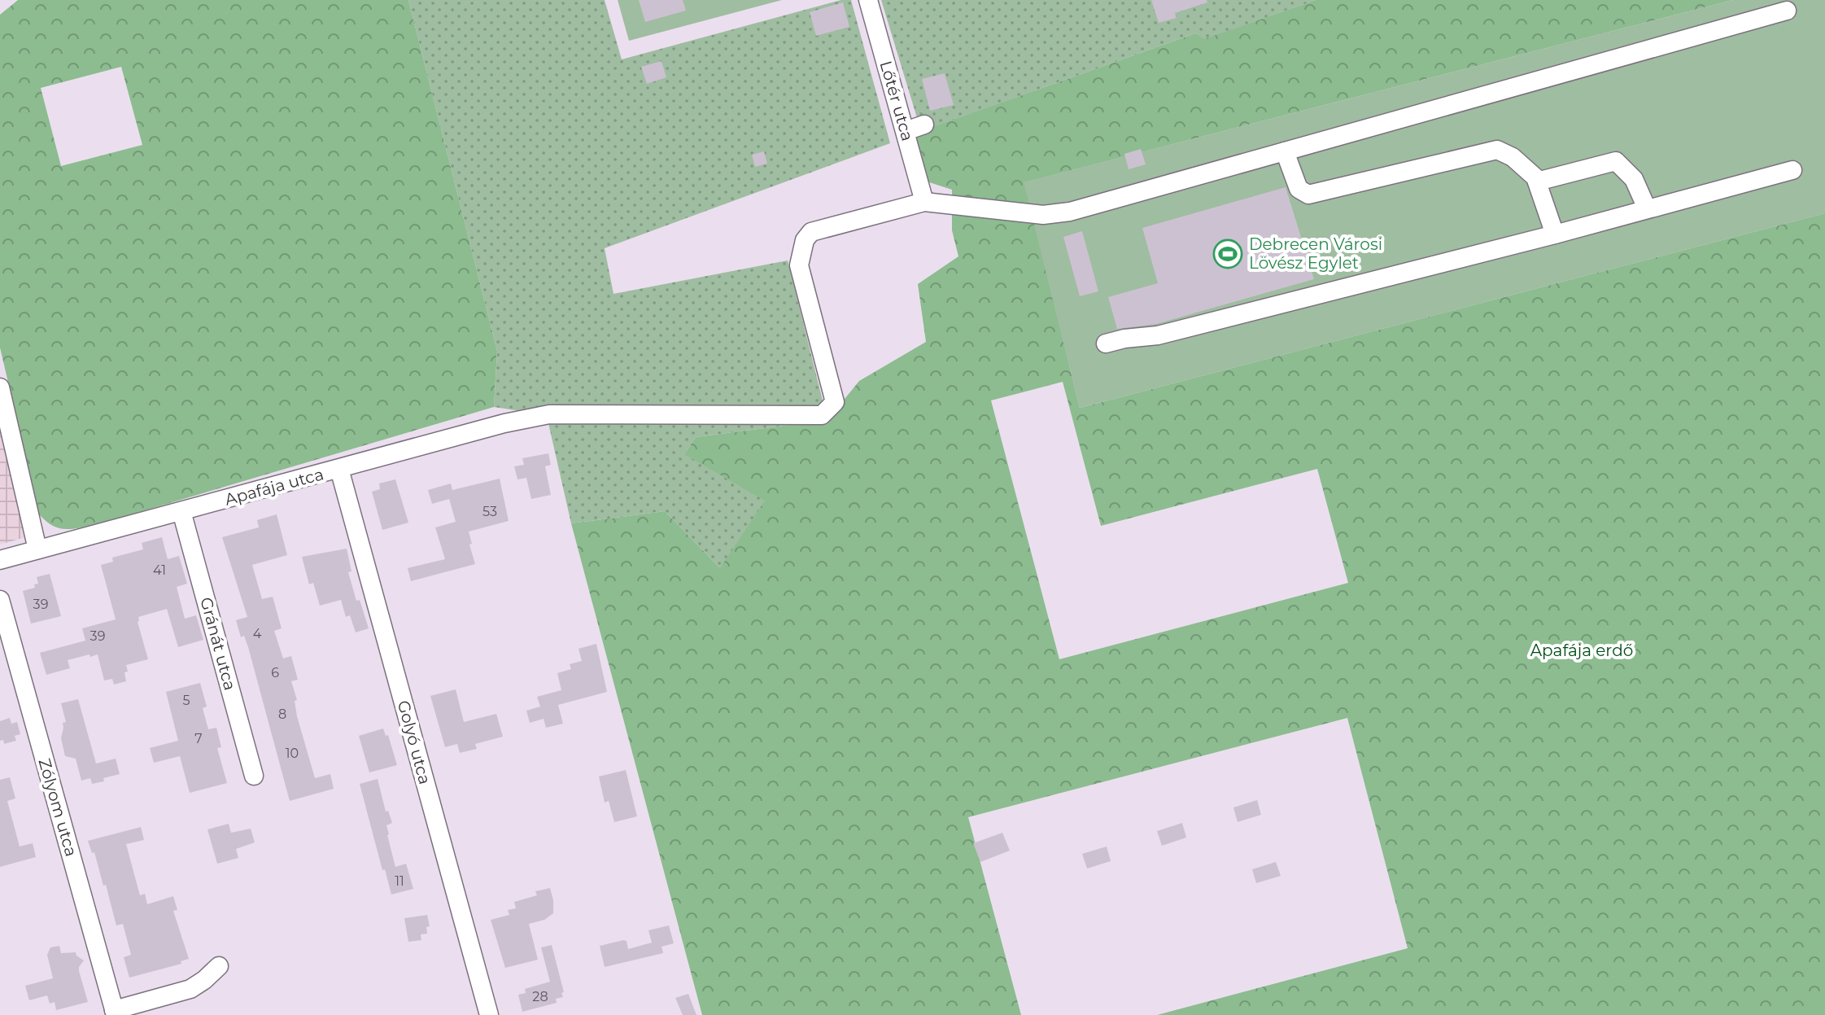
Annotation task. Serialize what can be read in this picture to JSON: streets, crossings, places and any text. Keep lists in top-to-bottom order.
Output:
{
  "streets": {
    "street": [
      "Lőtér utca",
      "Apafája utca",
      "Gránát utca",
      "Golyó utca",
      "Zólyom utca"
    ]
  },
  "crossings": [
    ["Lőtér utca", "Apafája utca"],
    ["Apafája utca", "Gránát utca"],
    ["Apafája utca", "Golyó utca"]
  ],
  "parks": ["Apafája erdő"],
  "places": {
    "sports": ["Debrecen Városi Lövész Egylet"]
  },
  "house_numbers": [
    "53",
    "41",
    "39",
    "4",
    "39",
    "6",
    "5",
    "8",
    "7",
    "10",
    "11",
    "28"
  ]
}
